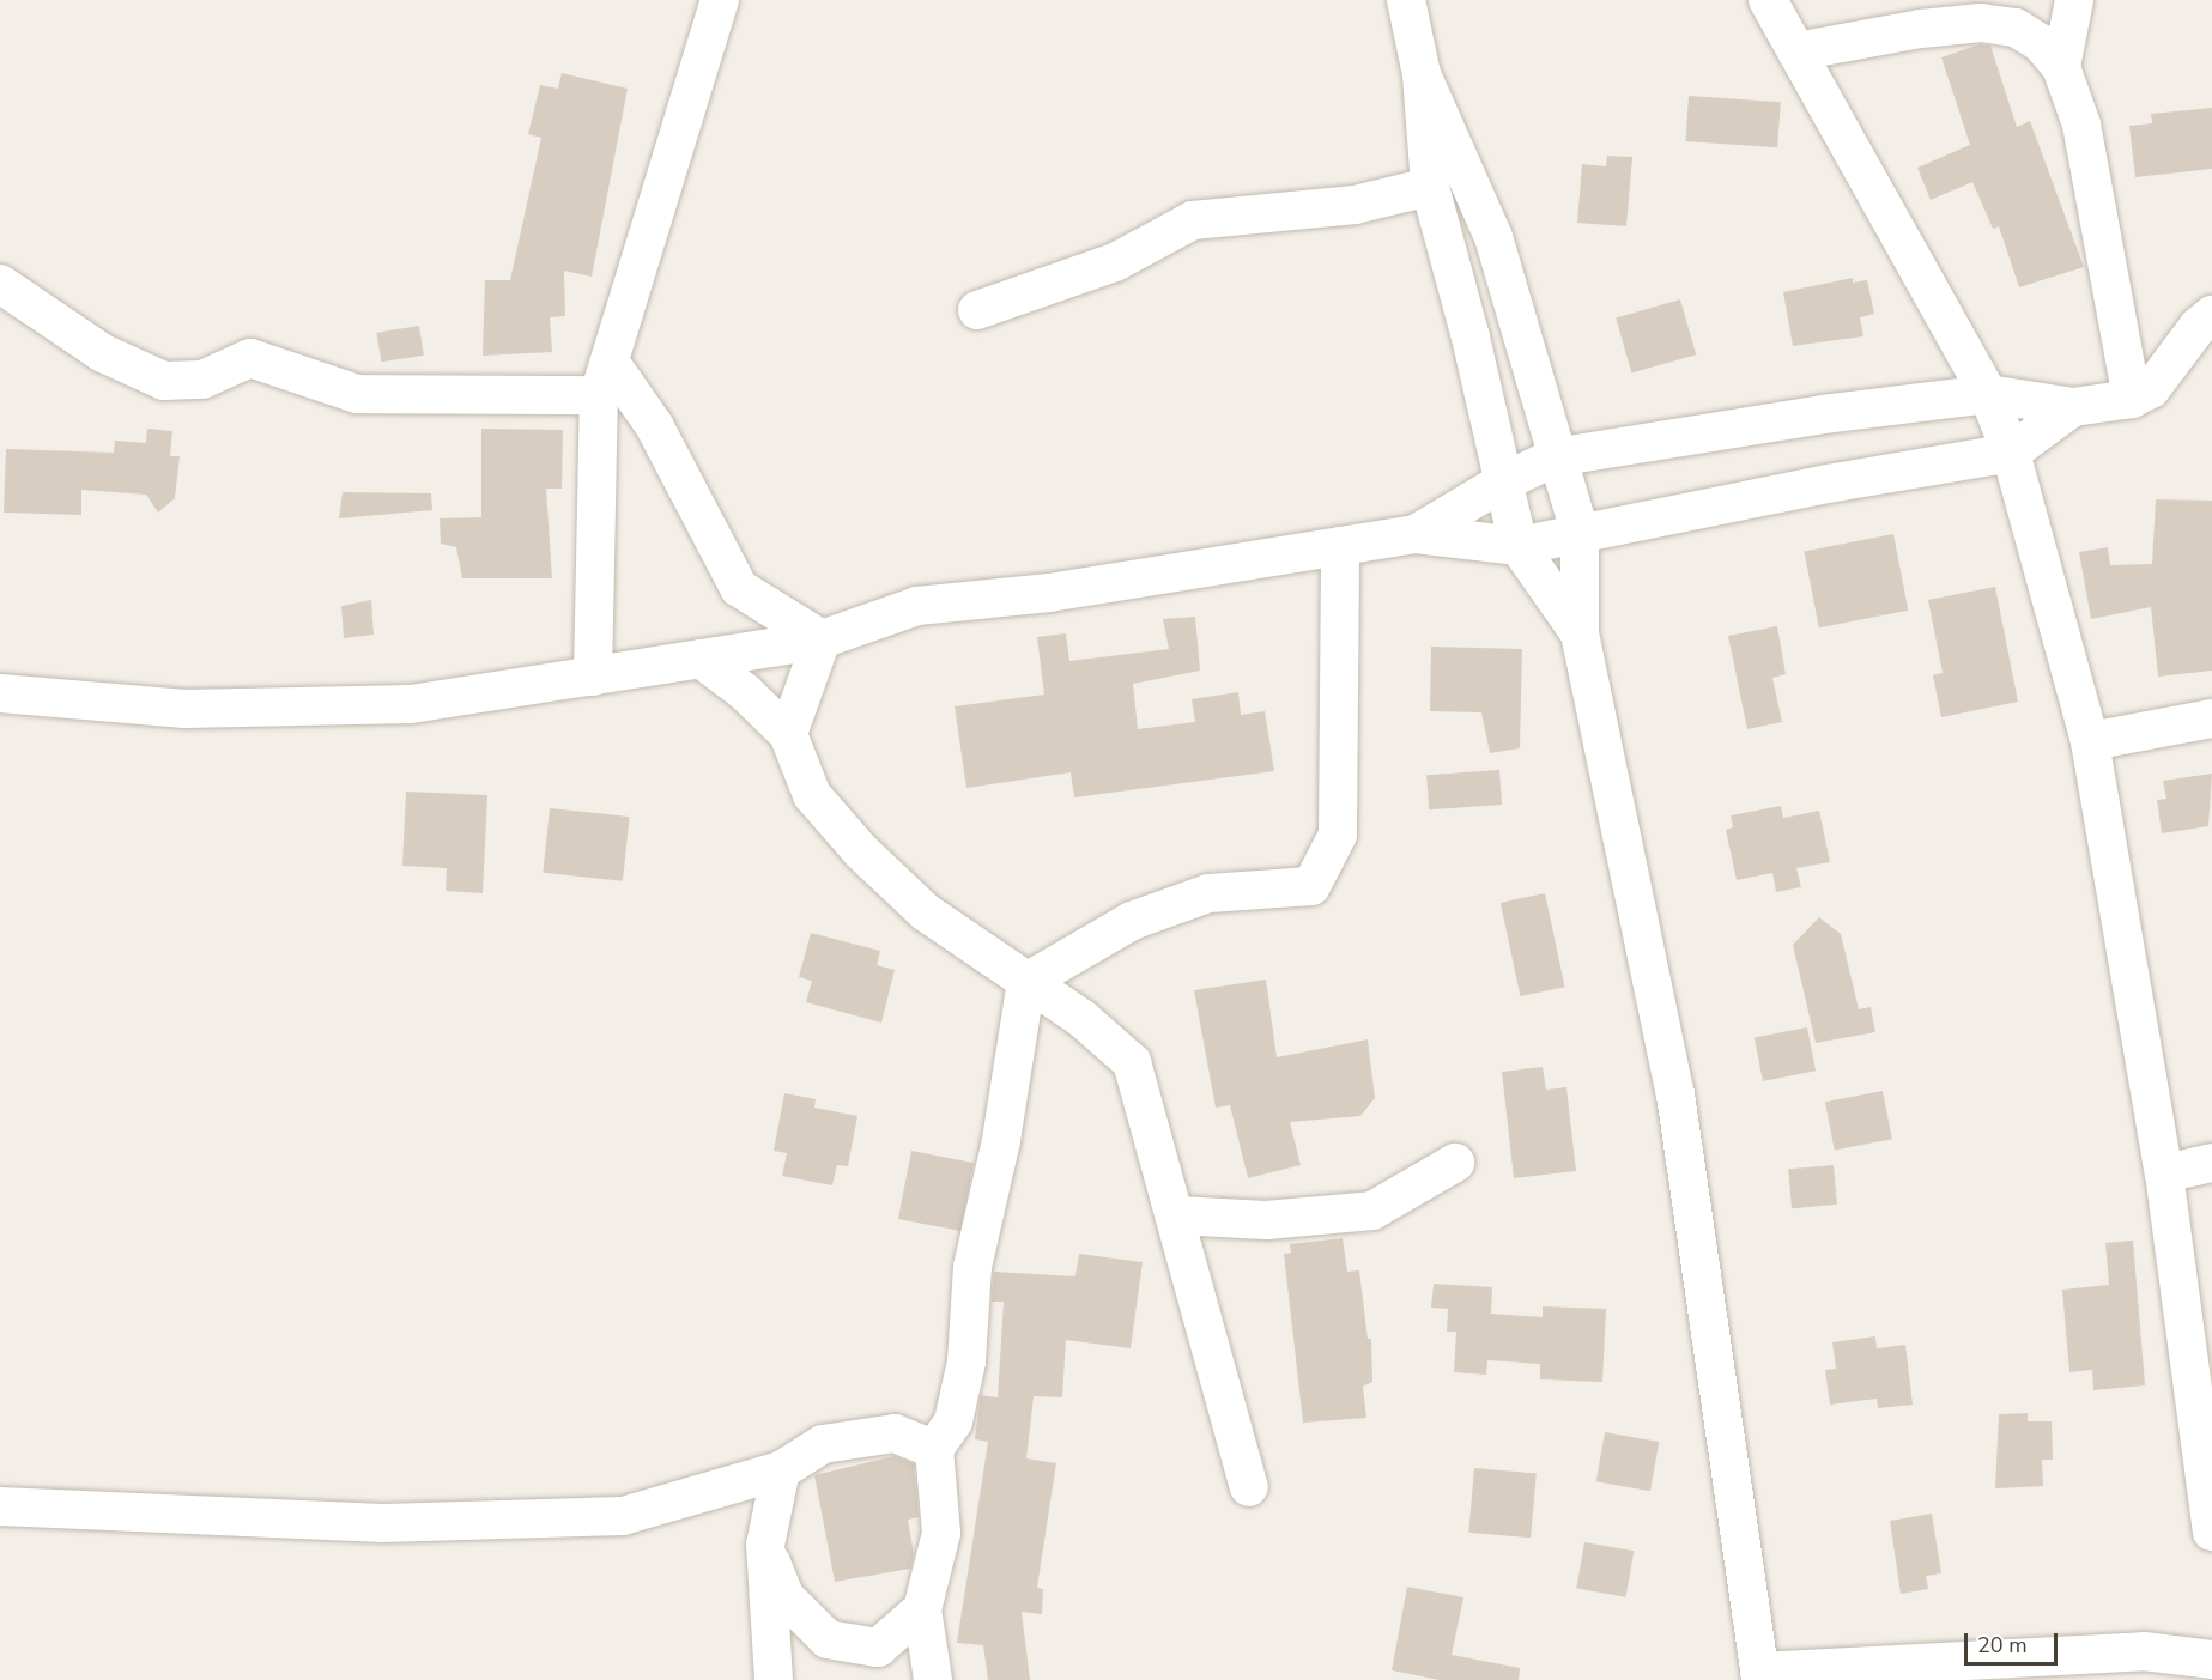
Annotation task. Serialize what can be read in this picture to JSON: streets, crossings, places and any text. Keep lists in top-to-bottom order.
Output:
{
  "scale_bar": "20 m"
}
